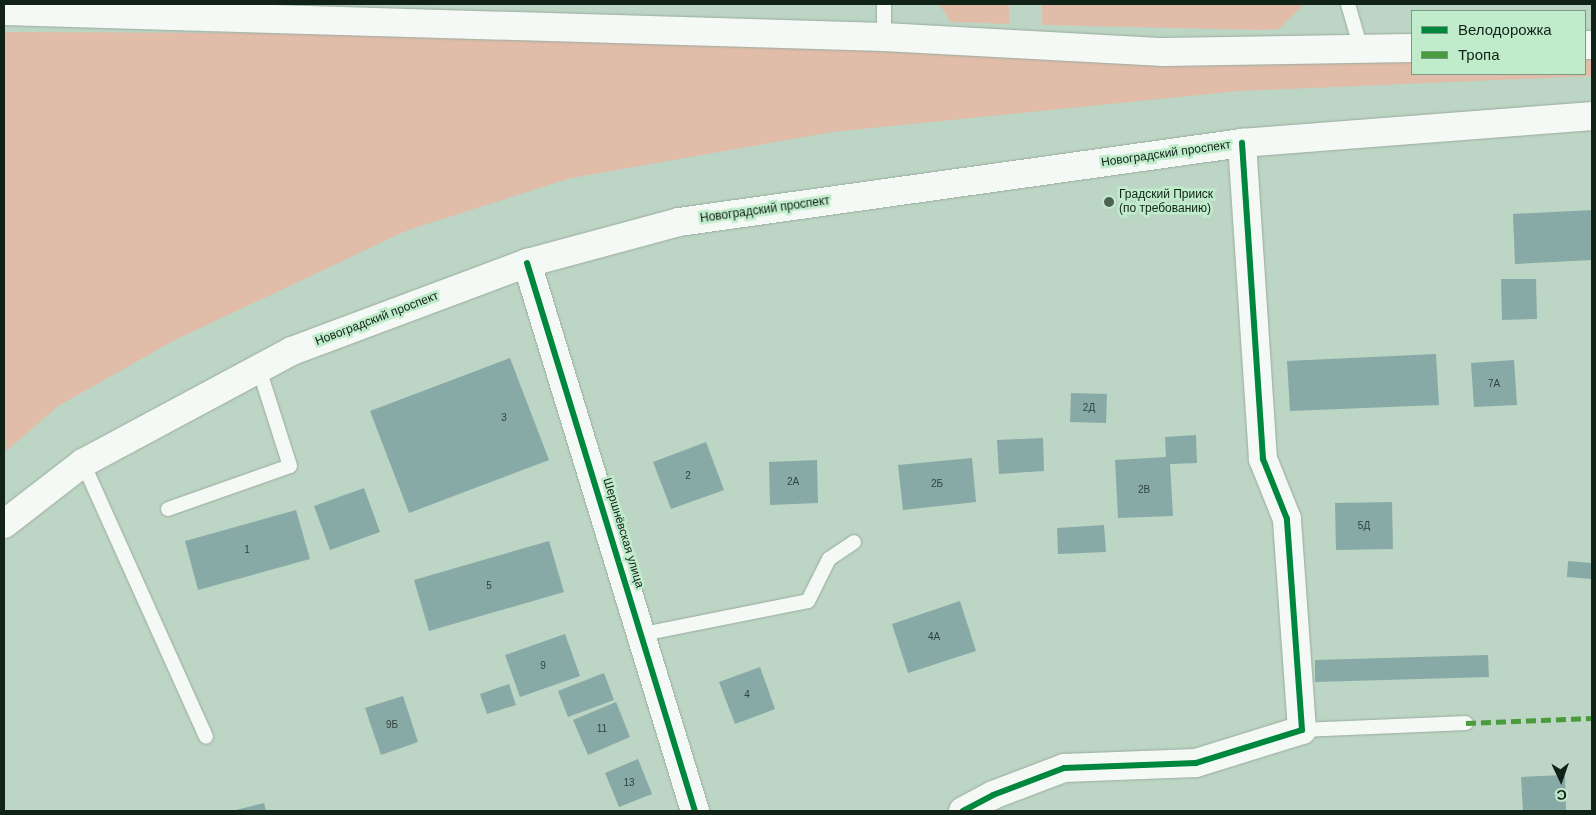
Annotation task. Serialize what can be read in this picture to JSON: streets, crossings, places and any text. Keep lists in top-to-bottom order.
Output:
{
  "streets": {
    "main road": ["Новоградский проспект", "Шершнёвская улица"]
  },
  "crossings": [
    ["Новоградский проспект", "Шершнёвская улица"]
  ],
  "places": ["Градский Прииск (по требованию)"],
  "house_numbers": [
    "7А",
    "2Д",
    "3",
    "2",
    "2А",
    "2Б",
    "2В",
    "5Д",
    "1",
    "5",
    "4А",
    "9",
    "4",
    "9Б",
    "11",
    "13"
  ],
  "legend": ["Велодорожка", "Тропа"],
  "north": "bottom"
}
